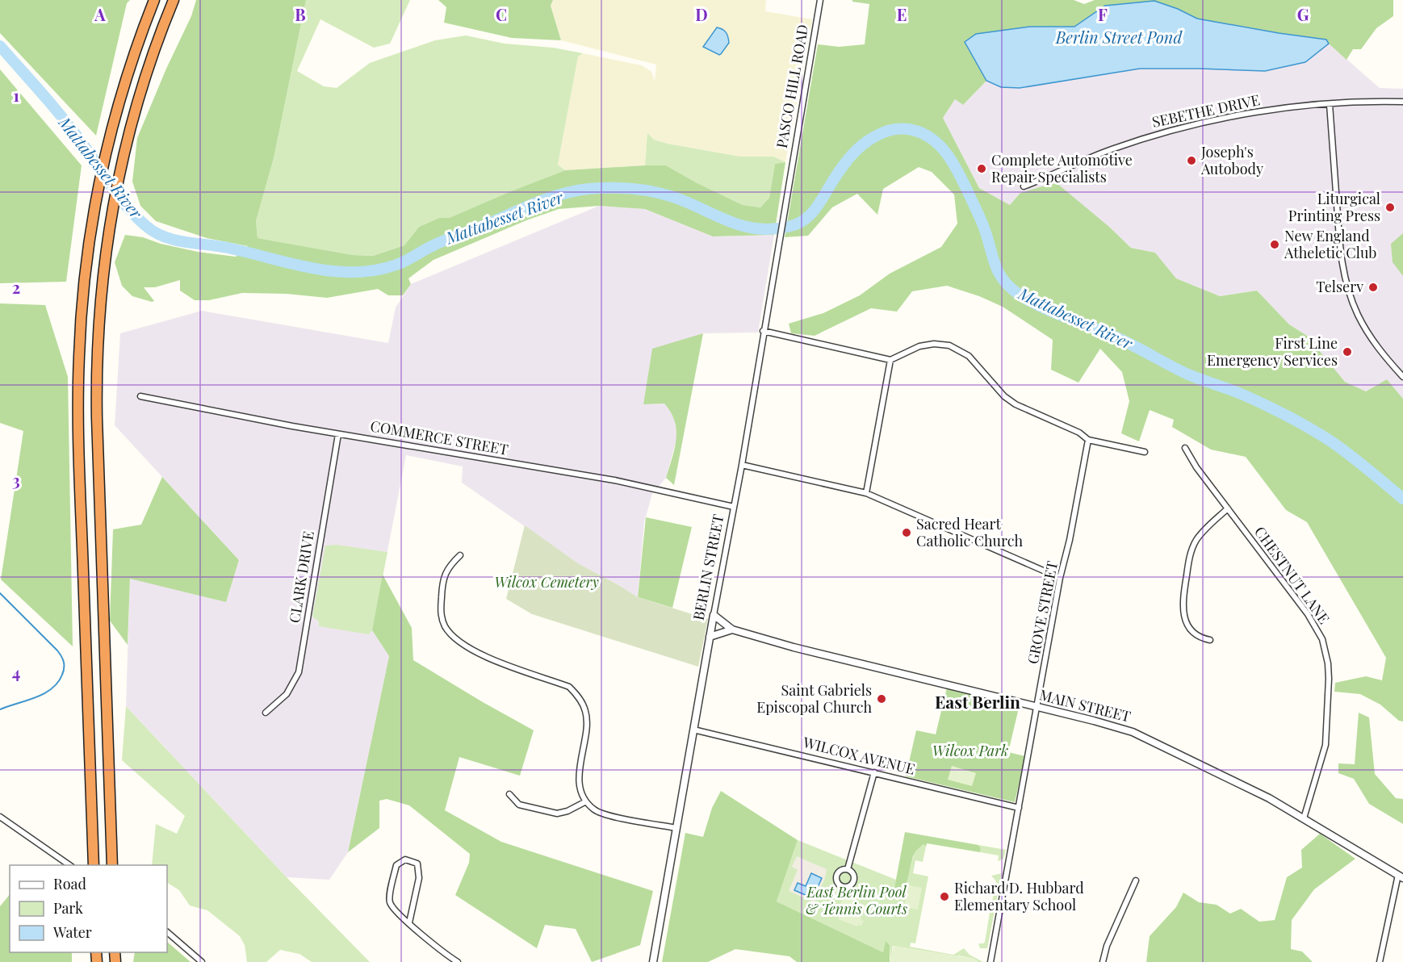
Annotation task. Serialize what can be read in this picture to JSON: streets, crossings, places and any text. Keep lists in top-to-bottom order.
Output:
{
  "streets": {
    "street": [
      "PASCO HILL ROAD",
      "SEBETHE DRIVE",
      "COMMERCE STREET",
      "BERLIN STREET",
      "CHESTNUT LANE",
      "CLARK DRIVE",
      "GROVE STREET",
      "MAIN STREET",
      "WILCOX AVENUE"
    ]
  },
  "crossings": [
    ["PASCO HILL ROAD", "BERLIN STREET"],
    ["COMMERCE STREET", "BERLIN STREET"],
    ["COMMERCE STREET", "CLARK DRIVE"],
    ["BERLIN STREET", "MAIN STREET"],
    ["BERLIN STREET", "WILCOX AVENUE"],
    ["CHESTNUT LANE", "MAIN STREET"],
    ["GROVE STREET", "MAIN STREET"],
    ["GROVE STREET", "WILCOX AVENUE"]
  ],
  "districts": ["East Berlin"],
  "water": ["Berlin Street Pond", "Mattabesset River"],
  "parks": ["Wilcox Cemetery", "Wilcox Park", "East Berlin Pool & Tennis Courts"],
  "places": [
    "Joseph's Autobody",
    "Complete Automotive Repair Specialists",
    "Liturgical Printing Press",
    "New England Atheletic Club",
    "Telserv",
    "First Line Emergency Services",
    "Sacred Heart Catholic Church",
    "Saint Gabriels Episcopal Church",
    "Richard D. Hubbard Elementary School"
  ],
  "legend": ["Road", "Park", "Water"],
  "grid": {
    "columns": [
      "A",
      "B",
      "C",
      "D",
      "E",
      "F",
      "G"
    ],
    "rows": [
      "1",
      "2",
      "3",
      "4"
    ]
  }
}
